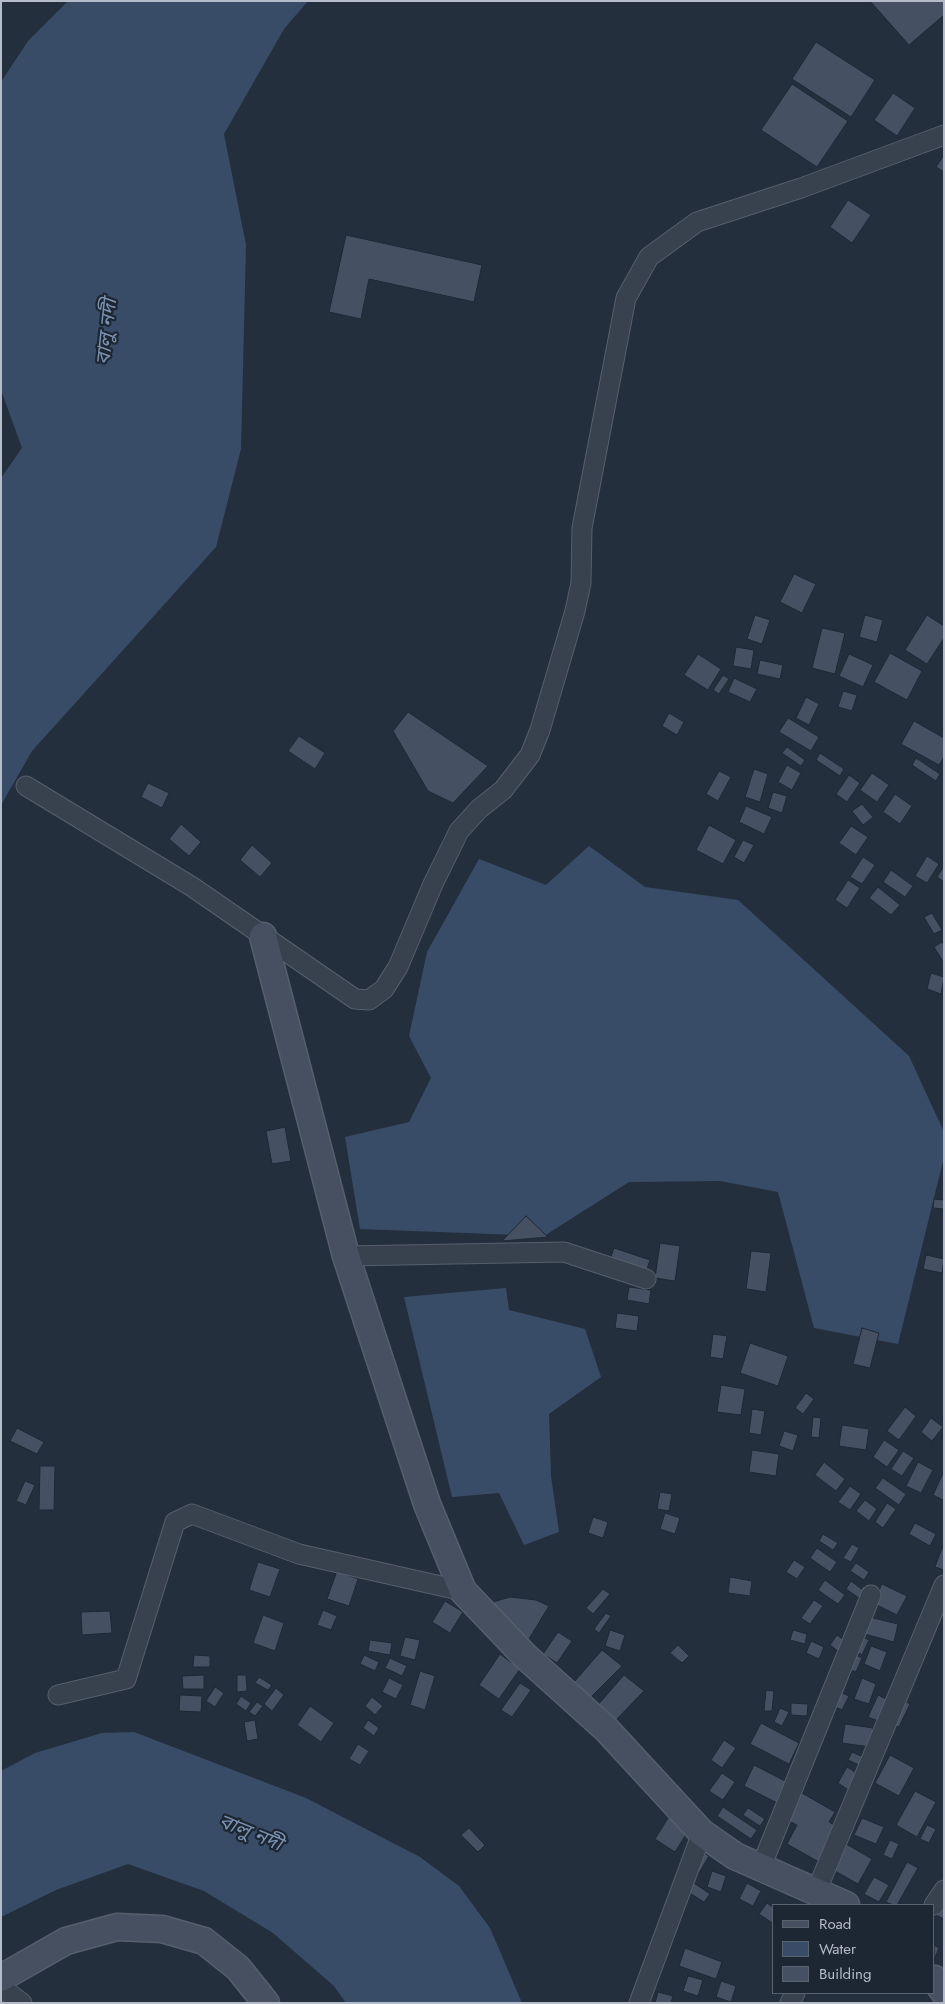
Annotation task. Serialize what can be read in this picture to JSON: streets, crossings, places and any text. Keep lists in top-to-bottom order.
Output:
{
  "water": ["বালু নদী"],
  "legend": ["Road", "Water", "Building"]
}
